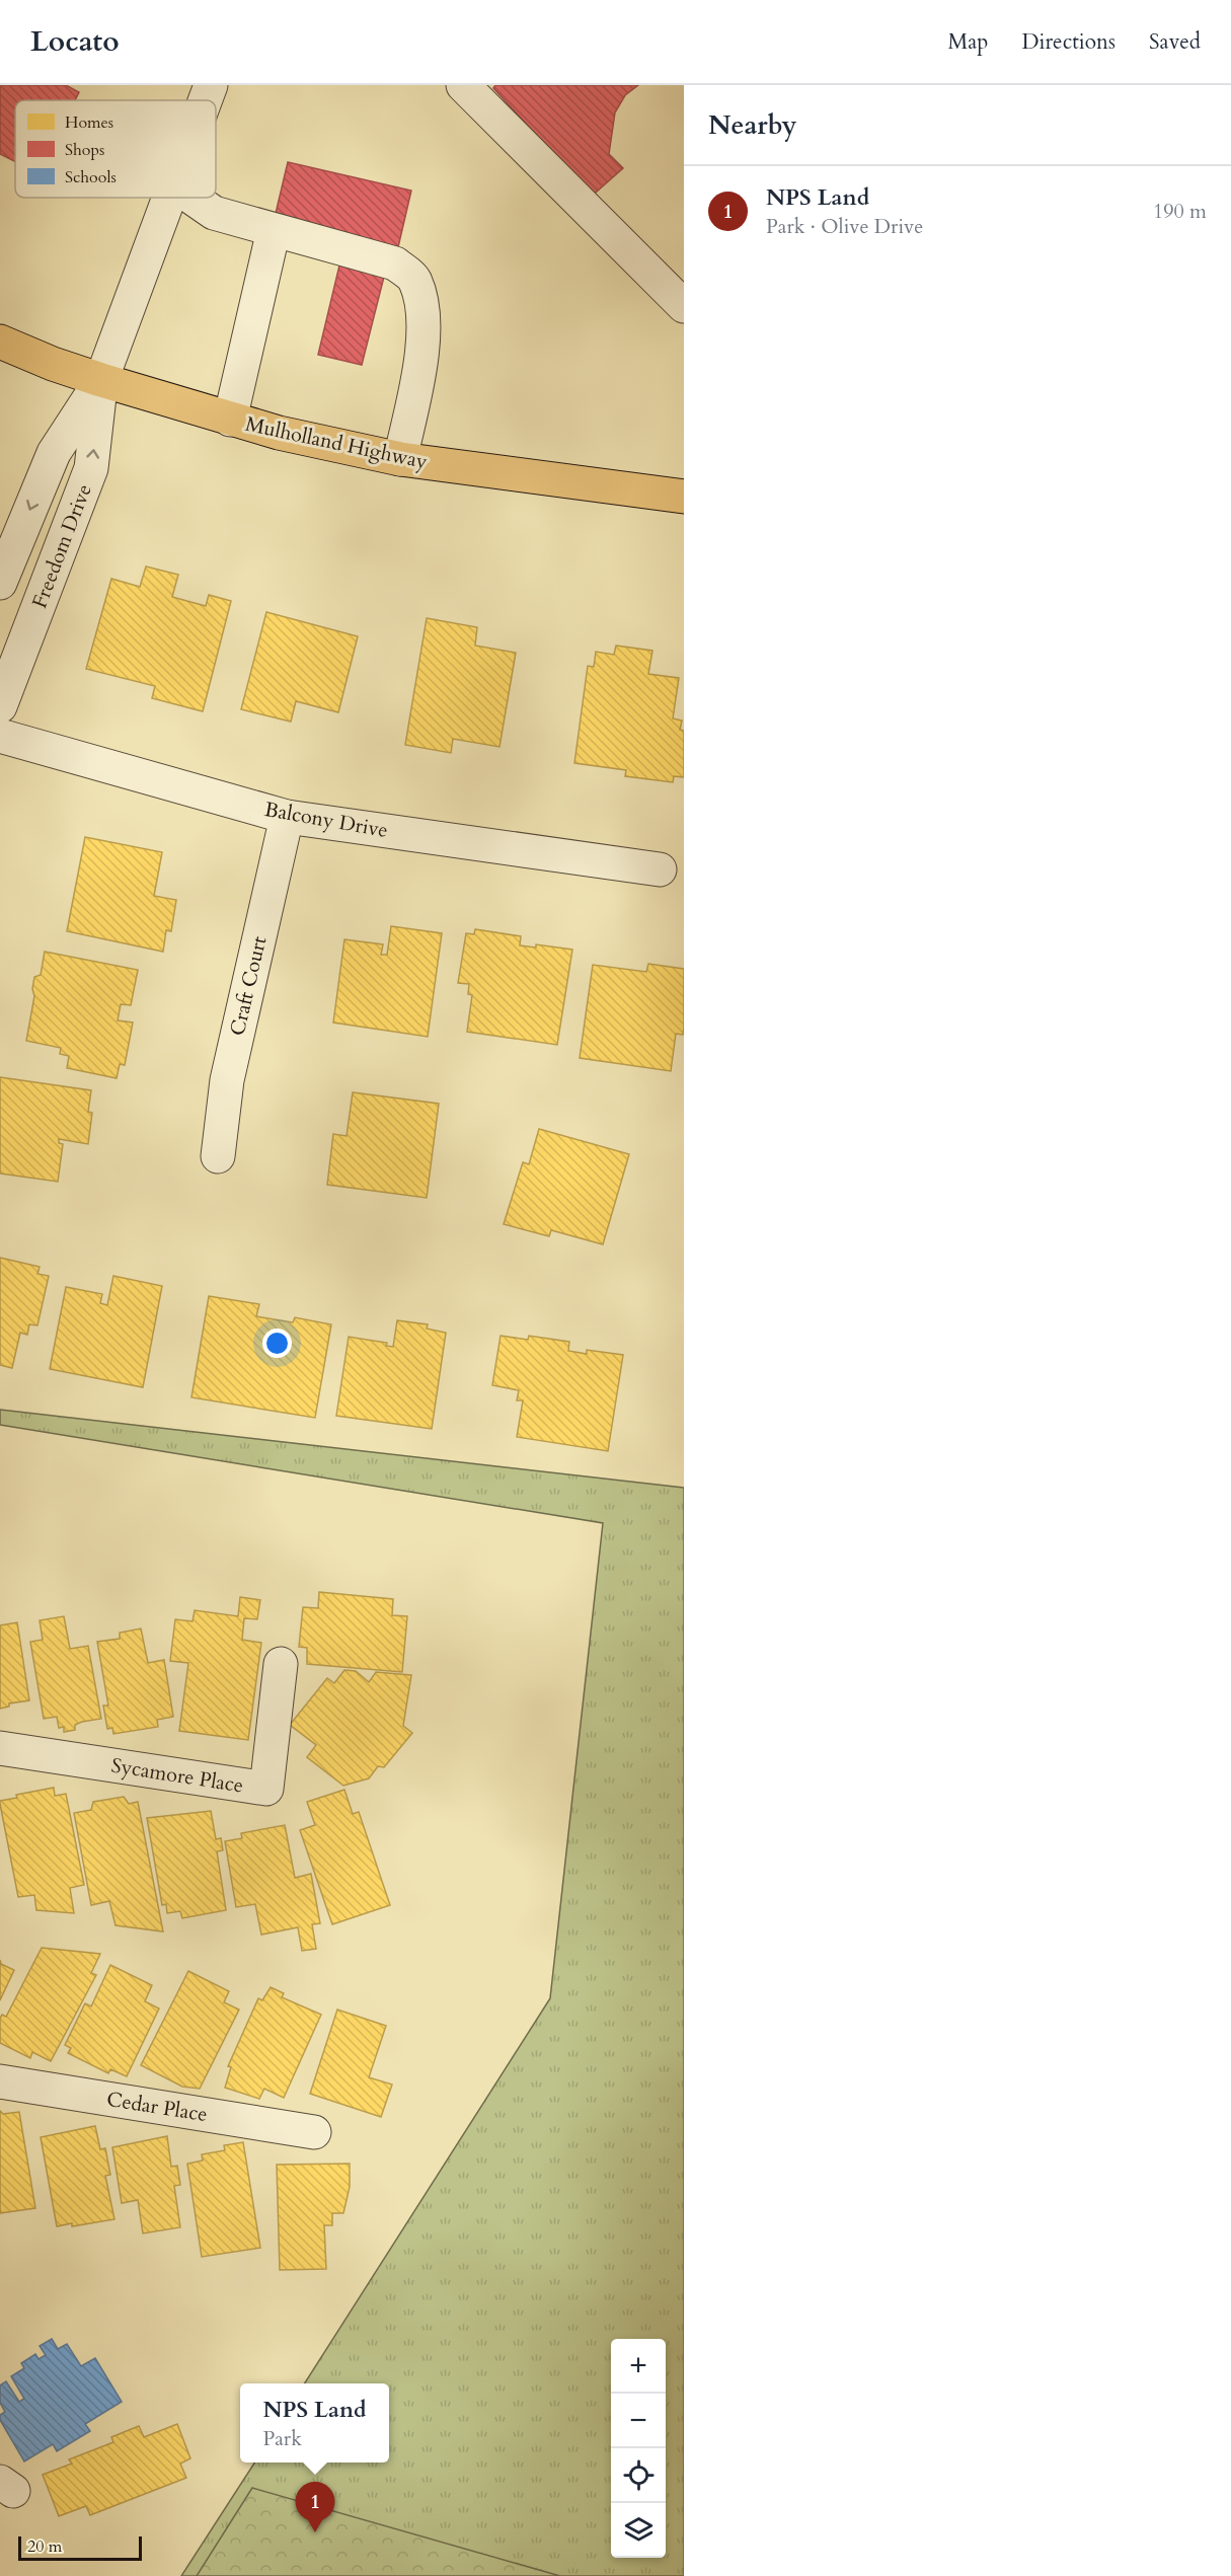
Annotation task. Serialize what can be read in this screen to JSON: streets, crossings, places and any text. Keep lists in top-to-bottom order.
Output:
{
  "streets": {
    "main road": ["Mulholland Highway"],
    "street": [
      "Freedom Drive",
      "Balcony Drive",
      "Craft Court",
      "Sycamore Place",
      "Cedar Place"
    ]
  },
  "crossings": [
    ["Mulholland Highway", "Freedom Drive"],
    ["Balcony Drive", "Craft Court"]
  ],
  "legend": ["Homes", "Shops", "Schools"],
  "scale_bar": "20 m",
  "page": {
    "header": "Locato",
    "nav": ["Map", "Directions", "Saved"],
    "heading": "Nearby",
    "list": [
      {
        "mark": "1",
        "name": "NPS Land",
        "note": "Park · Olive Drive",
        "value": "190 m"
      }
    ],
    "map_buttons": ["+", "−"],
    "popup": ["NPS Land", "Park"],
    "pins": "1",
    "scale": "20 m"
  }
}
